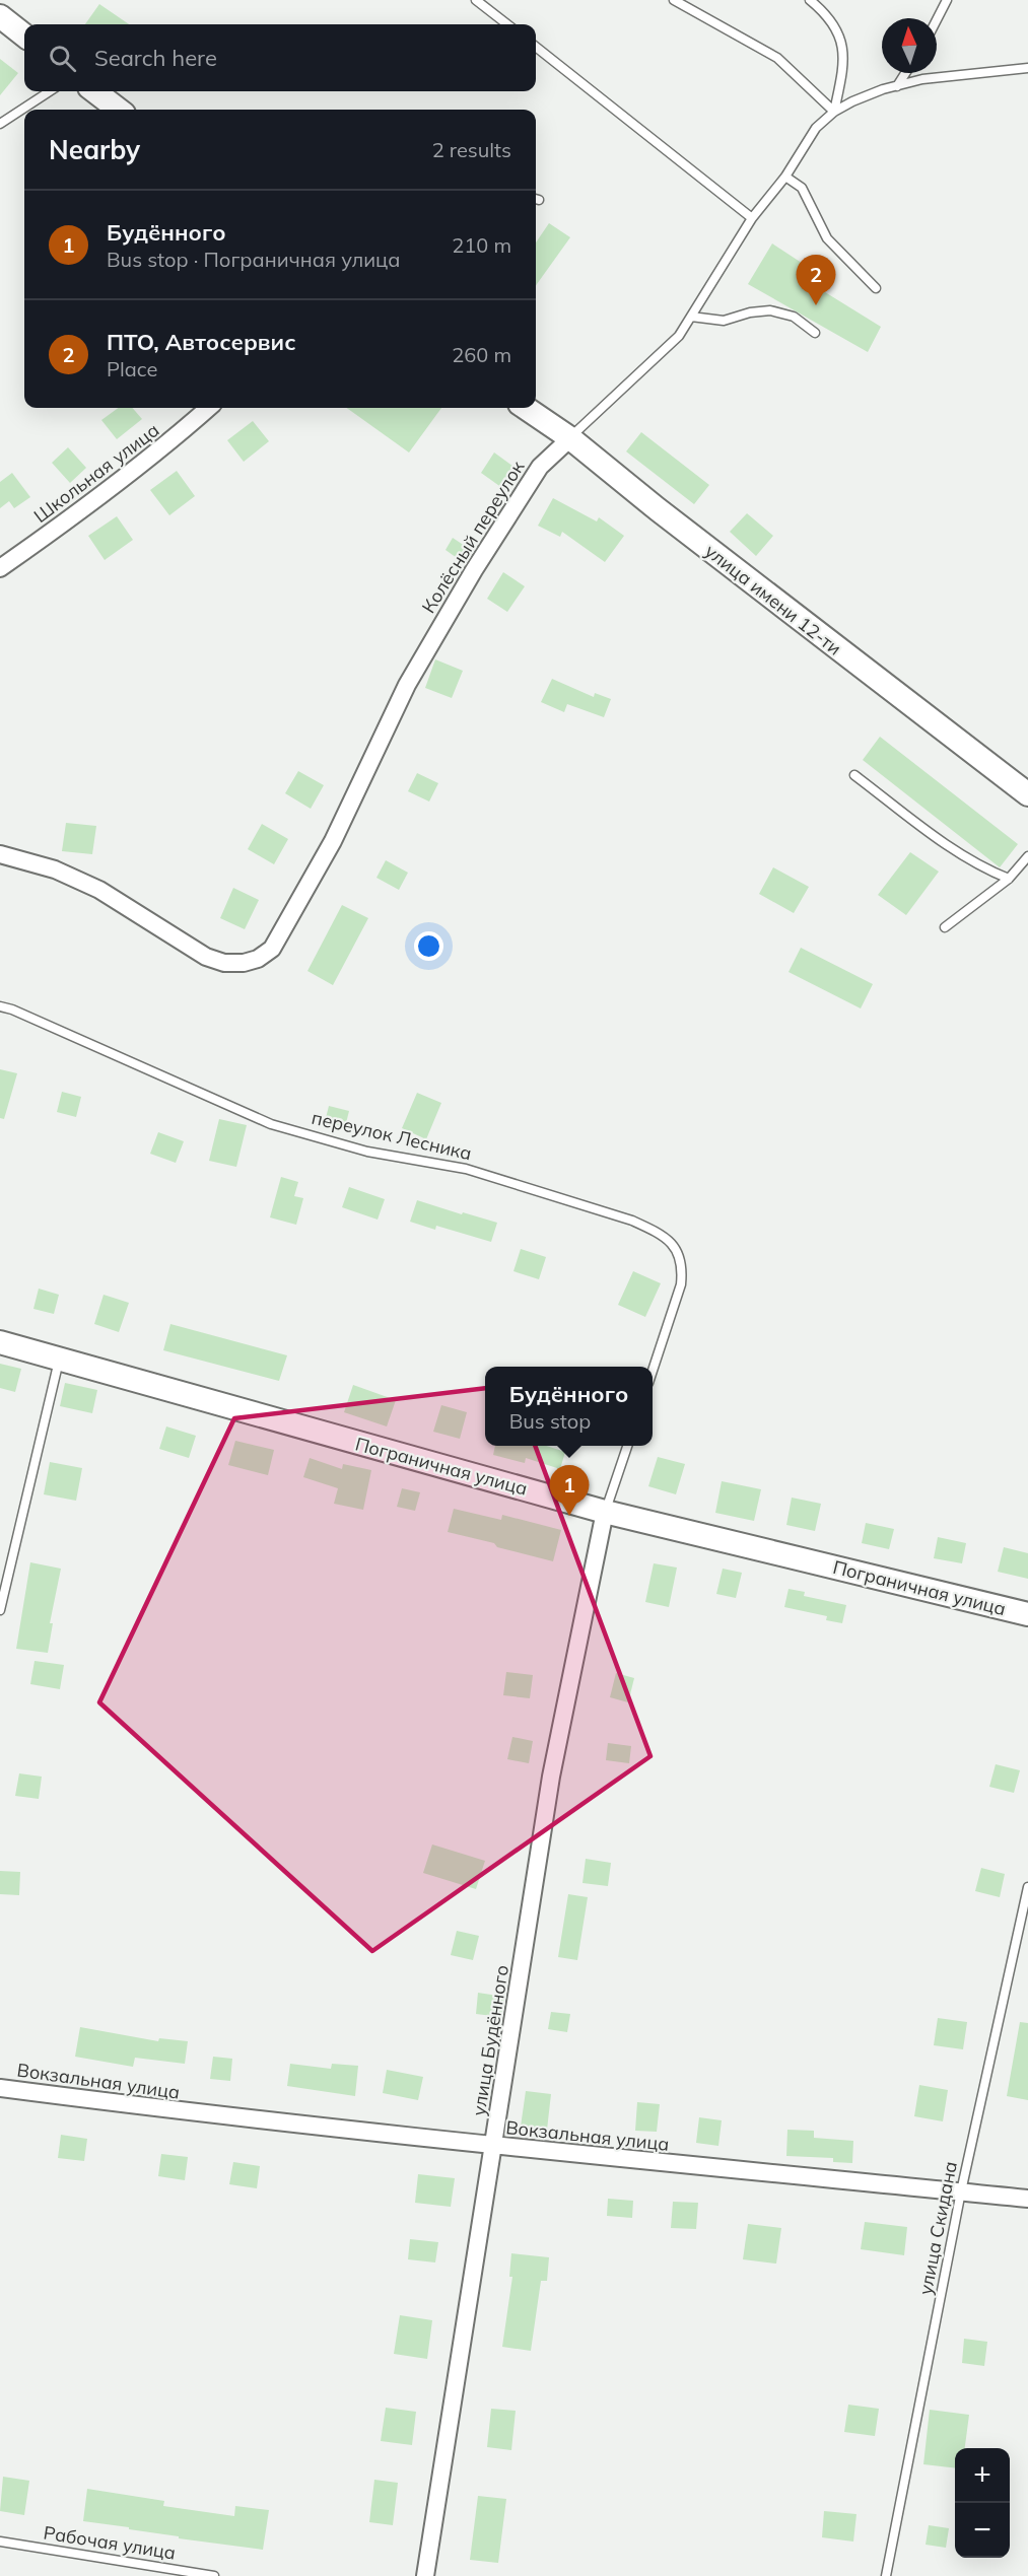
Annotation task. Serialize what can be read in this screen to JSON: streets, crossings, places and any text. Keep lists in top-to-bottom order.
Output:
{
  "streets": {
    "street": [
      "Школьная улица",
      "Колёсный переулок",
      "улица имени 12-ти",
      "Пограничная улица",
      "улица Будённого",
      "Вокзальная улица"
    ],
    "lane": ["переулок Лесника", "улица Скидана", "Рабочая улица"]
  },
  "crossings": [
    ["Колёсный переулок", "улица имени 12-ти"],
    ["Пограничная улица", "улица Будённого"],
    ["улица Будённого", "Вокзальная улица"],
    ["Вокзальная улица", "улица Скидана"]
  ],
  "north": "top",
  "page": {
    "search": "Search here",
    "heading": ["Nearby", "2 results"],
    "list": [
      {
        "mark": "1",
        "name": "Будённого",
        "note": "Bus stop · Пограничная улица",
        "value": "210 m"
      },
      {
        "mark": "2",
        "name": "ПТО, Автосервис",
        "note": "Place",
        "value": "260 m"
      }
    ],
    "pins": ["2", "1"],
    "popup": ["Будённого", "Bus stop"],
    "map_buttons": ["+", "−"]
  }
}
